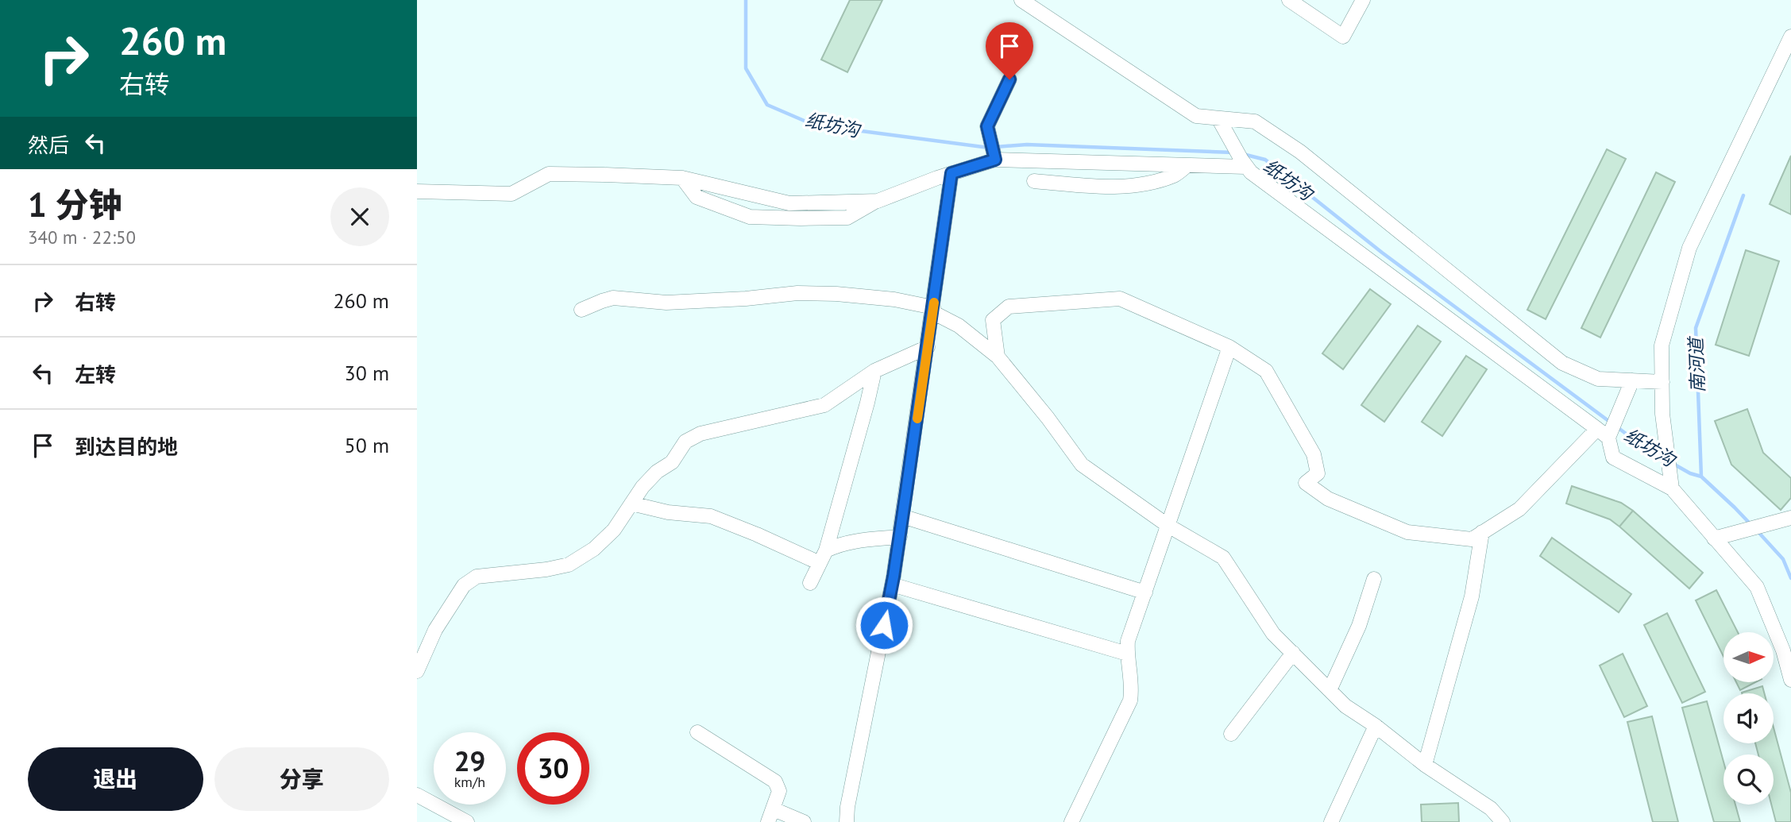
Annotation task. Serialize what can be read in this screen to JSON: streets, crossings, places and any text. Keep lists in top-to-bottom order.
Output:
{
  "water": ["纸坊沟", "南河道"],
  "north": "right",
  "page": {
    "turn": ["260 m", "右转"],
    "then": "然后",
    "heading": ["1 分钟", "340 m · 22:50"],
    "list": [
      {
        "name": "右转",
        "value": "260 m"
      },
      {
        "name": "左转",
        "value": "30 m"
      },
      {
        "name": "到达目的地",
        "value": "50 m"
      }
    ],
    "speed": "29 km/h",
    "limit": "30",
    "buttons": ["退出", "分享"]
  }
}
